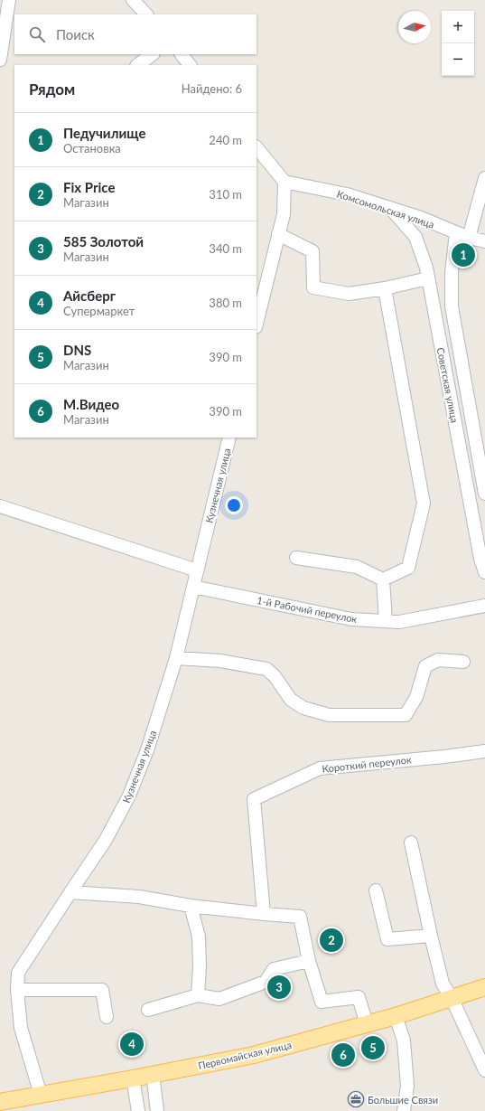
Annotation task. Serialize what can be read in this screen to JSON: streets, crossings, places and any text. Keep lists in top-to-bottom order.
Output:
{
  "streets": {
    "main road": ["Первомайская улица"],
    "street": [
      "Комсомольская улица",
      "Советская улица",
      "Кузнечная улица",
      "1-й Рабочий переулок",
      "Короткий переулок"
    ]
  },
  "crossings": [
    ["Комсомольская улица", "Советская улица"],
    ["Кузнечная улица", "1-й Рабочий переулок"],
    ["Кузнечная улица", "Первомайская улица"]
  ],
  "places": {
    "office": ["Большие Связи"]
  },
  "north": "right",
  "page": {
    "map_buttons": ["+", "−"],
    "search": "Поиск",
    "heading": ["Рядом", "Найдено: 6"],
    "list": [
      {
        "mark": "1",
        "name": "Педучилище",
        "note": "Остановка",
        "value": "240 m"
      },
      {
        "mark": "2",
        "name": "Fix Price",
        "note": "Магазин",
        "value": "310 m"
      },
      {
        "mark": "3",
        "name": "585 Золотой",
        "note": "Магазин",
        "value": "340 m"
      },
      {
        "mark": "4",
        "name": "Айсберг",
        "note": "Супермаркет",
        "value": "380 m"
      },
      {
        "mark": "5",
        "name": "DNS",
        "note": "Магазин",
        "value": "390 m"
      },
      {
        "mark": "6",
        "name": "М.Видео",
        "note": "Магазин",
        "value": "390 m"
      }
    ],
    "pins": [
      "1",
      "2",
      "3",
      "4",
      "5",
      "6"
    ]
  }
}
